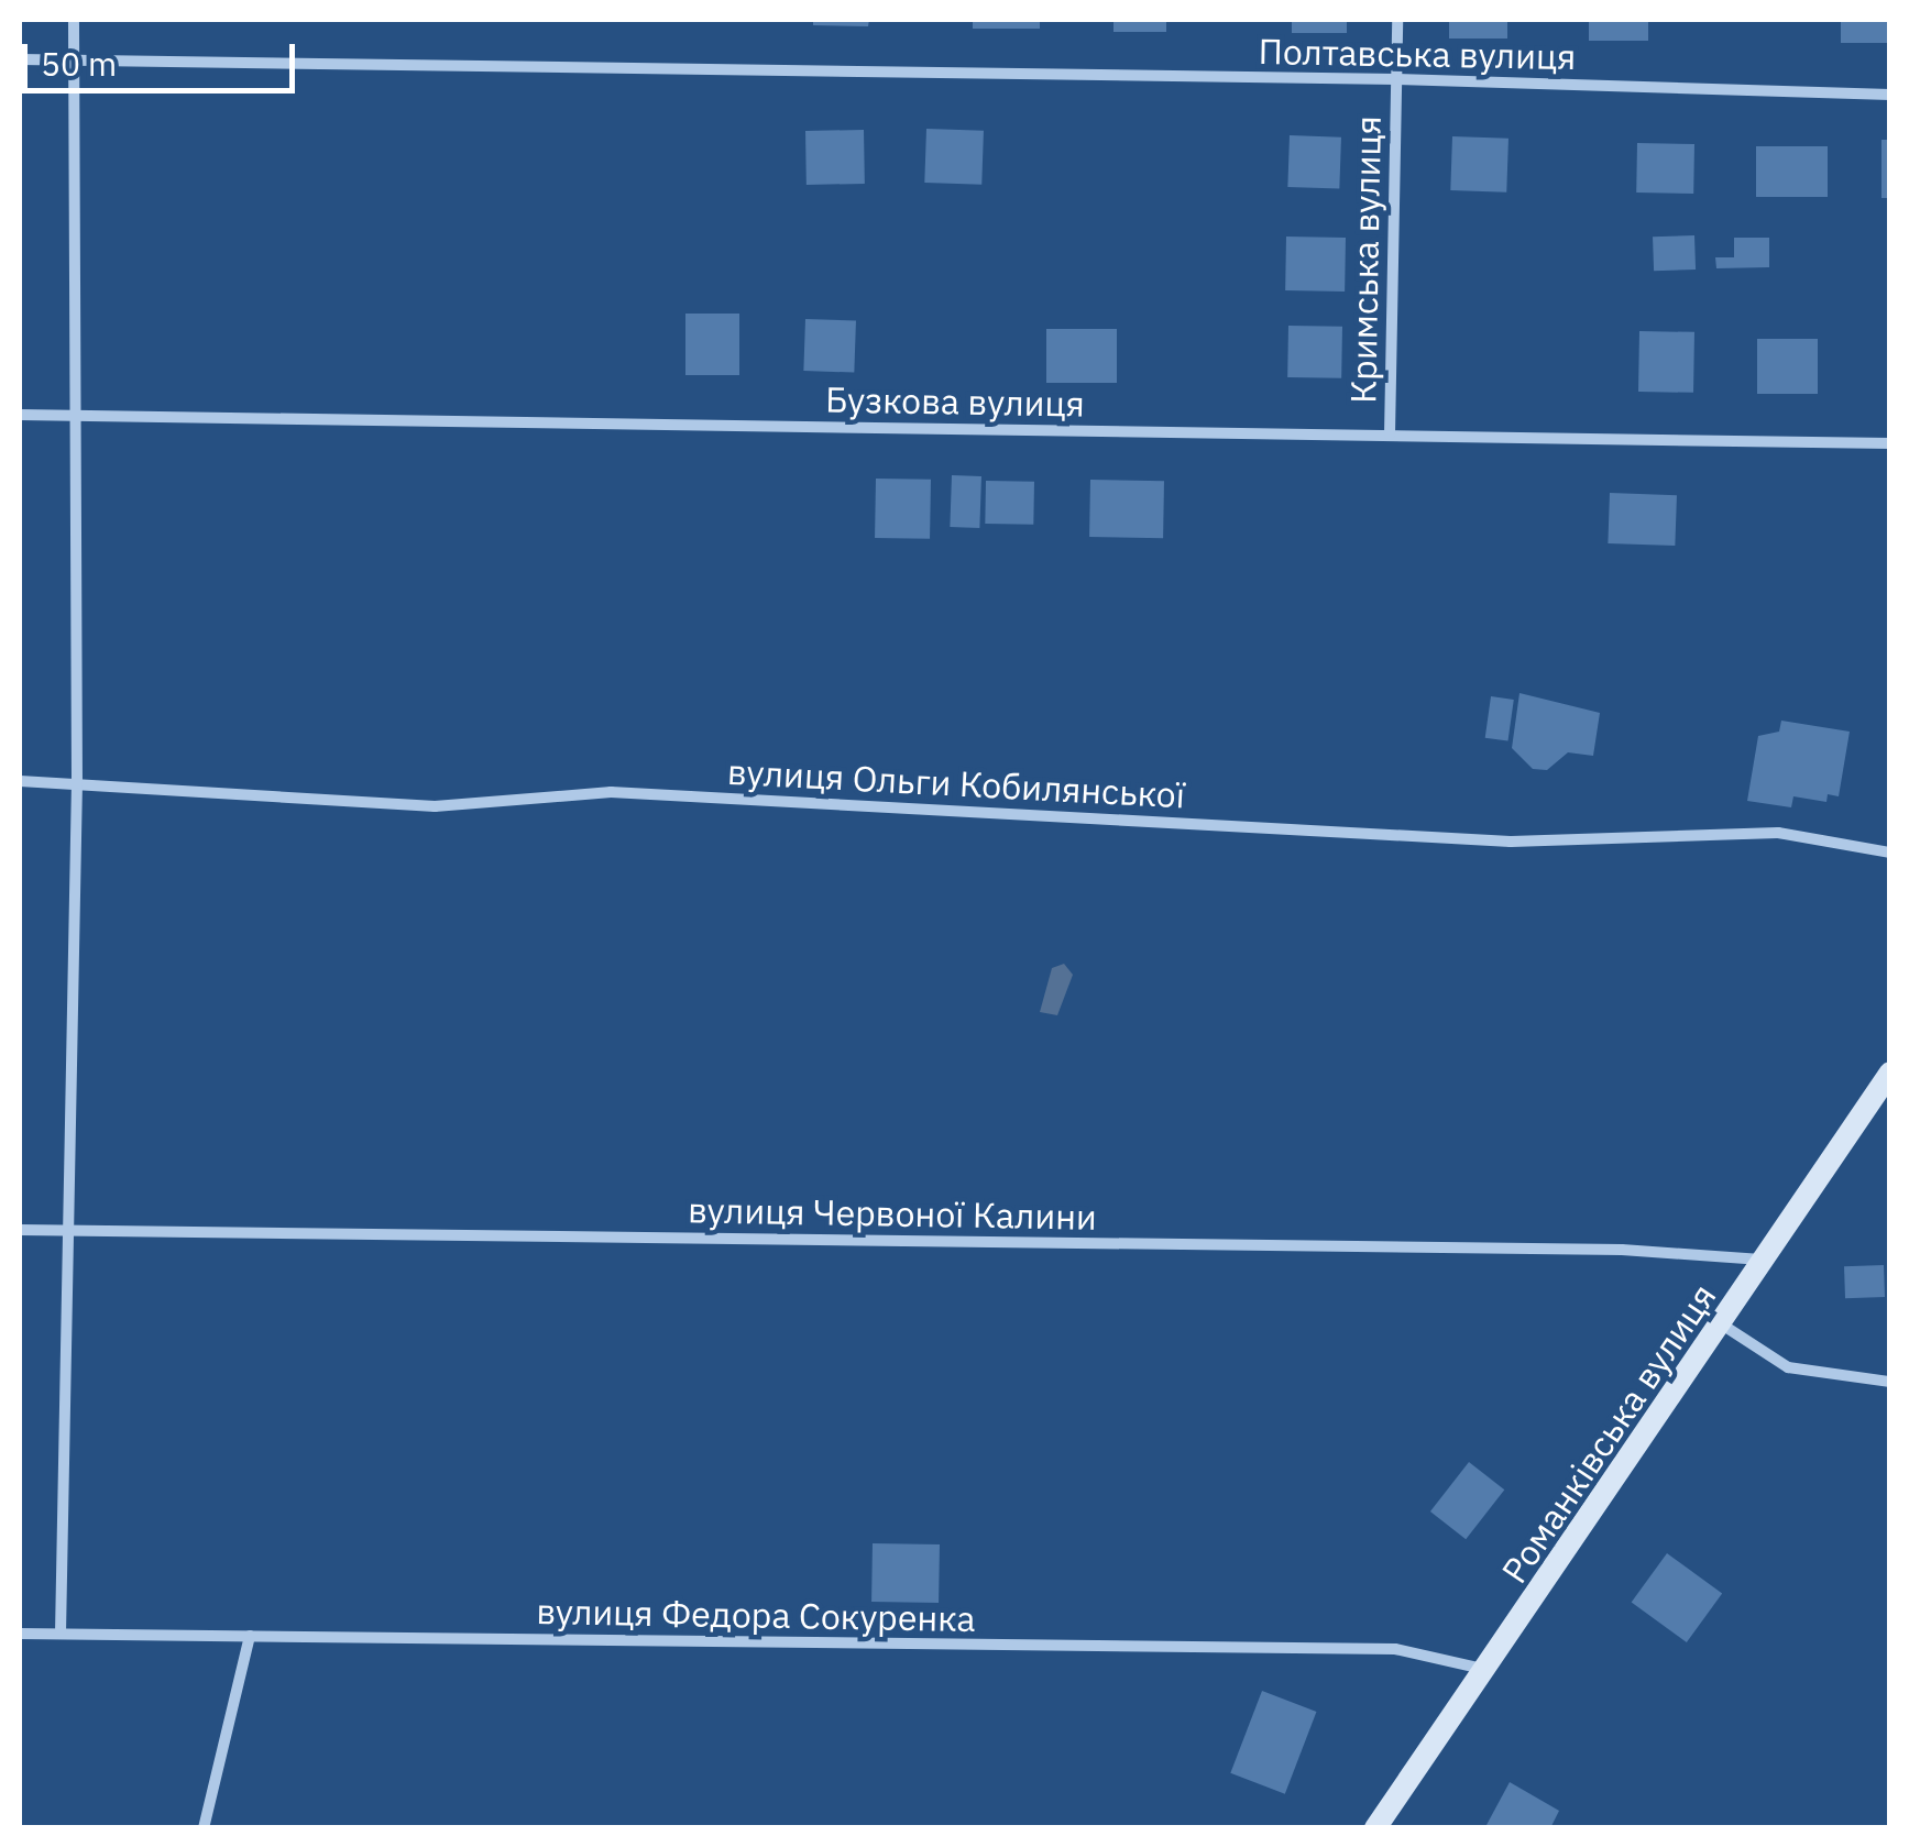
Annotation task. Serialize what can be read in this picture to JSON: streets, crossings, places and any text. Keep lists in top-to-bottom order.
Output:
{
  "streets": {
    "main road": ["Романківська вулиця"],
    "street": [
      "Полтавська вулиця",
      "Кримська вулиця",
      "Бузкова вулиця",
      "вулиця Ольги Кобилянської",
      "вулиця Червоної Калини",
      "вулиця Федора Сокуренка"
    ]
  },
  "crossings": [
    ["Полтавська вулиця", "Кримська вулиця"],
    ["Кримська вулиця", "Бузкова вулиця"],
    ["вулиця Червоної Калини", "Романківська вулиця"],
    ["Романківська вулиця", "вулиця Федора Сокуренка"]
  ],
  "scale_bar": "50 m"
}
